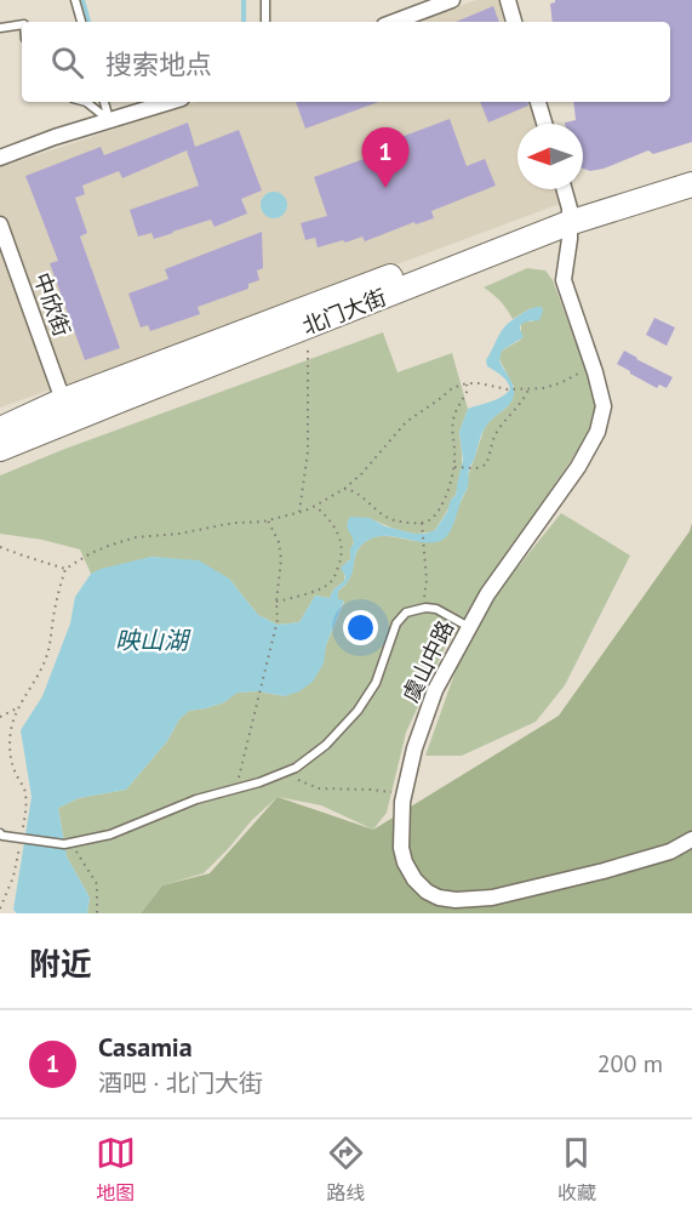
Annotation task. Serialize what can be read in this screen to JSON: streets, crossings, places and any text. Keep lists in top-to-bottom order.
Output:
{
  "streets": {
    "main road": ["北门大街"],
    "street": ["中欣街", "虞山中路"]
  },
  "crossings": [
    ["中欣街", "北门大街"],
    ["北门大街", "虞山中路"]
  ],
  "water": ["映山湖"],
  "north": "left",
  "page": {
    "search": "搜索地点",
    "pins": "1",
    "heading": "附近",
    "list": [
      {
        "mark": "1",
        "name": "Casamia",
        "note": "酒吧 · 北门大街",
        "value": "200 m"
      }
    ],
    "nav": ["地图", "路线", "收藏"]
  }
}
